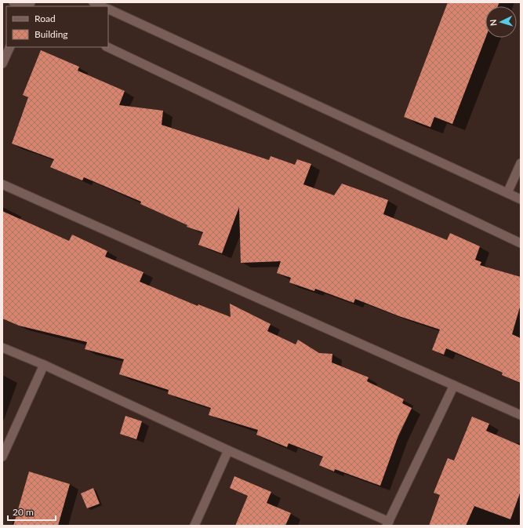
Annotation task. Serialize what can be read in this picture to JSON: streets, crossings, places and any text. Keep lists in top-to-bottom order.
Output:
{
  "legend": ["Road", "Building"],
  "scale_bar": "20 m",
  "north": "left"
}
